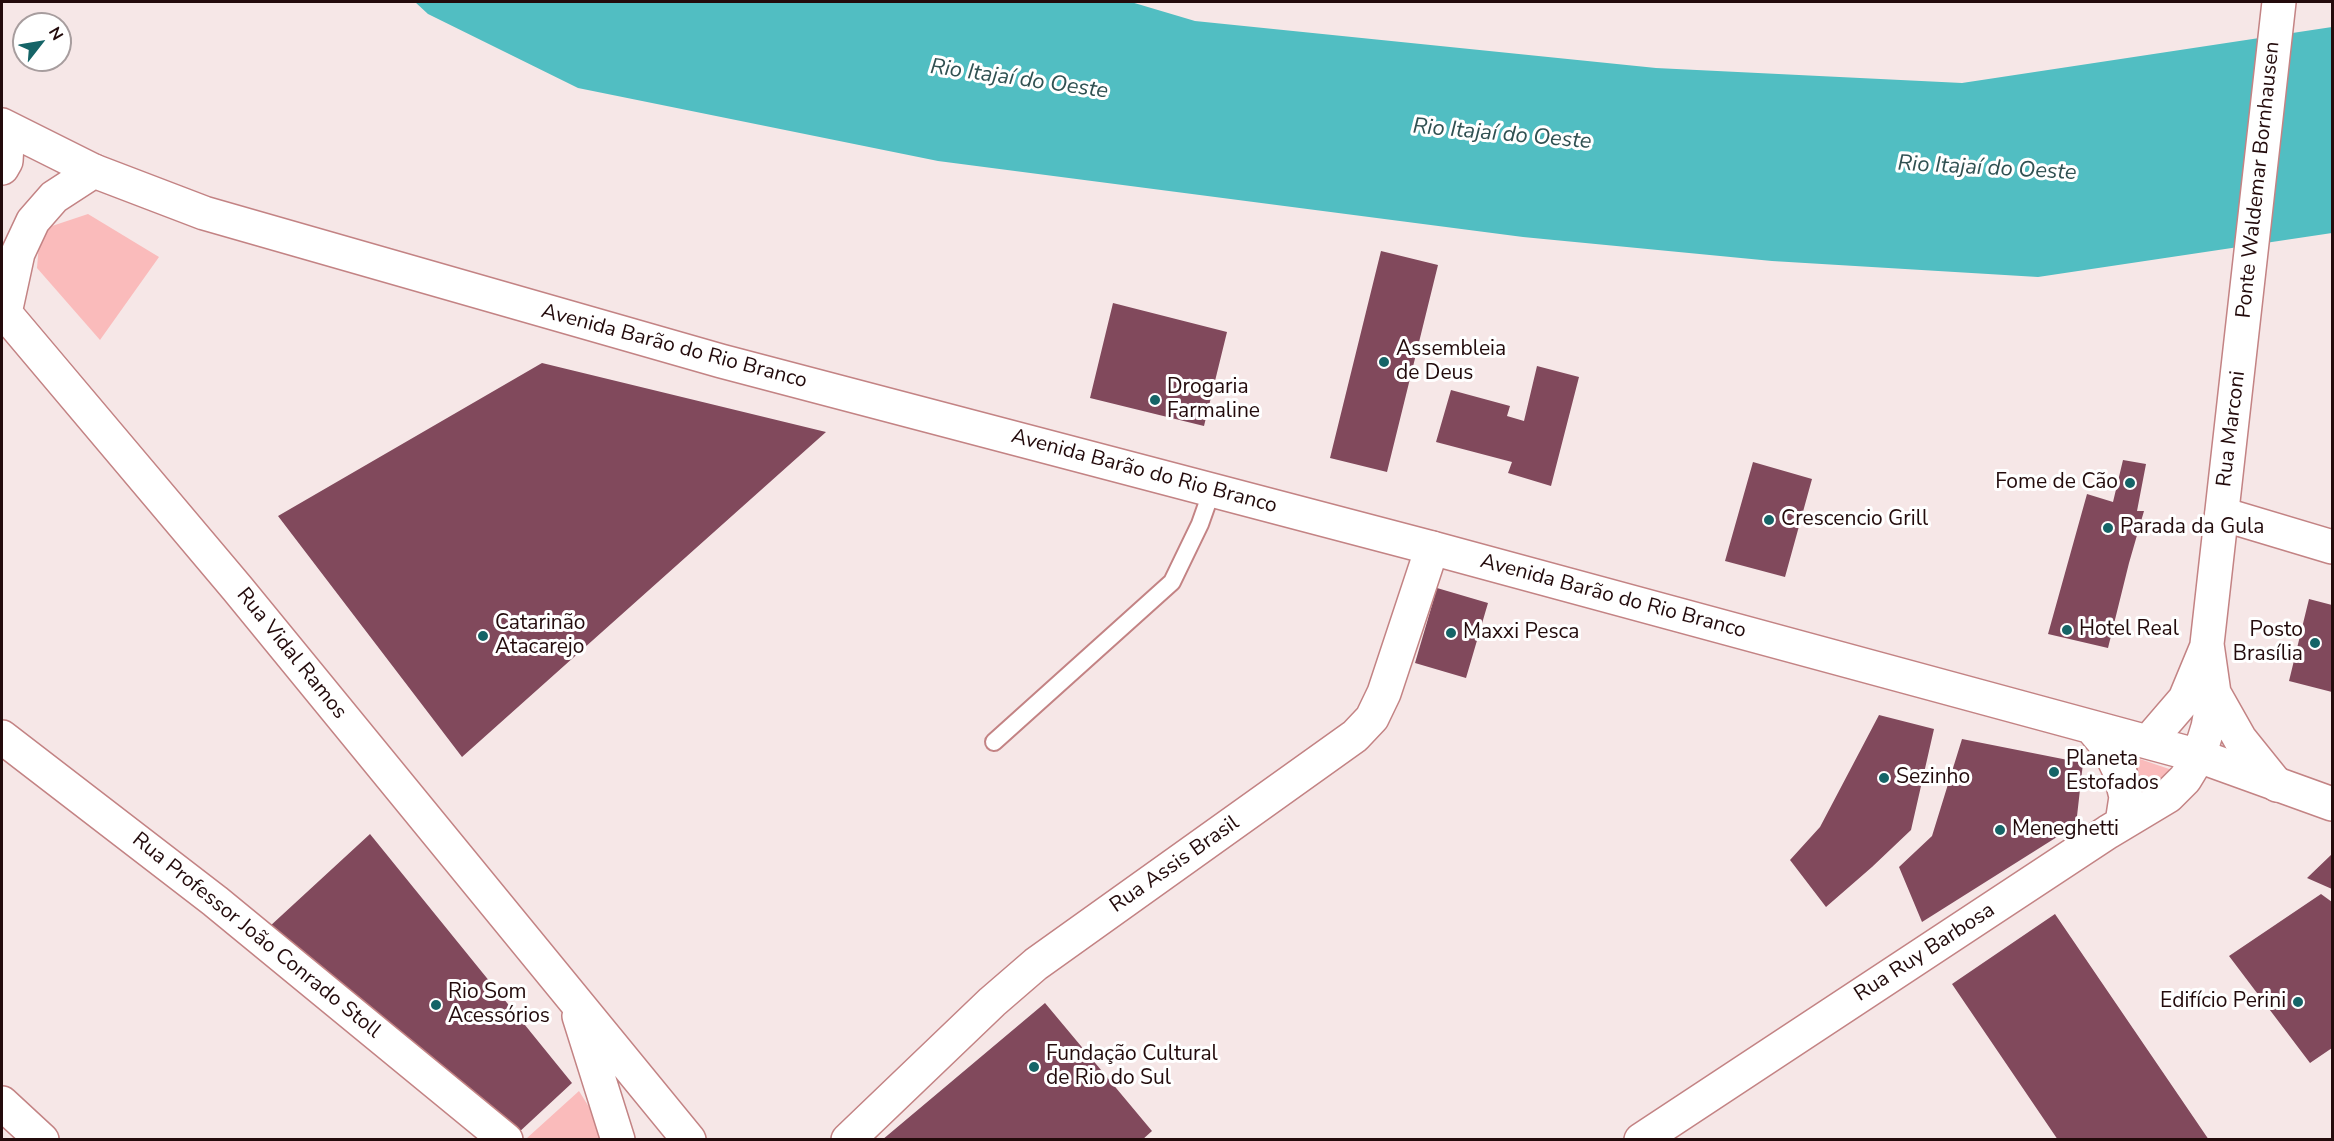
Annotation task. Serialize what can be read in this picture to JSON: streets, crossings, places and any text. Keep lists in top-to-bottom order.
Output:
{
  "streets": {
    "main road": [
      "Ponte Waldemar Bornhausen",
      "Avenida Barão do Rio Branco",
      "Rua Marconi",
      "Rua Vidal Ramos",
      "Rua Assis Brasil",
      "Rua Professor João Conrado Stoll",
      "Rua Ruy Barbosa"
    ]
  },
  "crossings": [
    ["Ponte Waldemar Bornhausen", "Rua Marconi"],
    ["Avenida Barão do Rio Branco", "Rua Marconi"],
    ["Avenida Barão do Rio Branco", "Rua Assis Brasil"],
    ["Avenida Barão do Rio Branco", "Rua Ruy Barbosa"],
    ["Rua Marconi", "Rua Ruy Barbosa"]
  ],
  "water": ["Rio Itajaí do Oeste"],
  "places": [
    "Assembleia de Deus",
    "Drogaria Farmaline",
    "Fome de Cão",
    "Crescencio Grill",
    "Parada da Gula",
    "Hotel Real",
    "Maxxi Pesca",
    "Catarinão Atacarejo",
    "Posto Brasília",
    "Planeta Estofados",
    "Sezinho",
    "Meneghetti",
    "Edifício Perini",
    "Rio Som Acessórios",
    "Fundação Cultural de Rio do Sul"
  ],
  "north": "top right"
}
